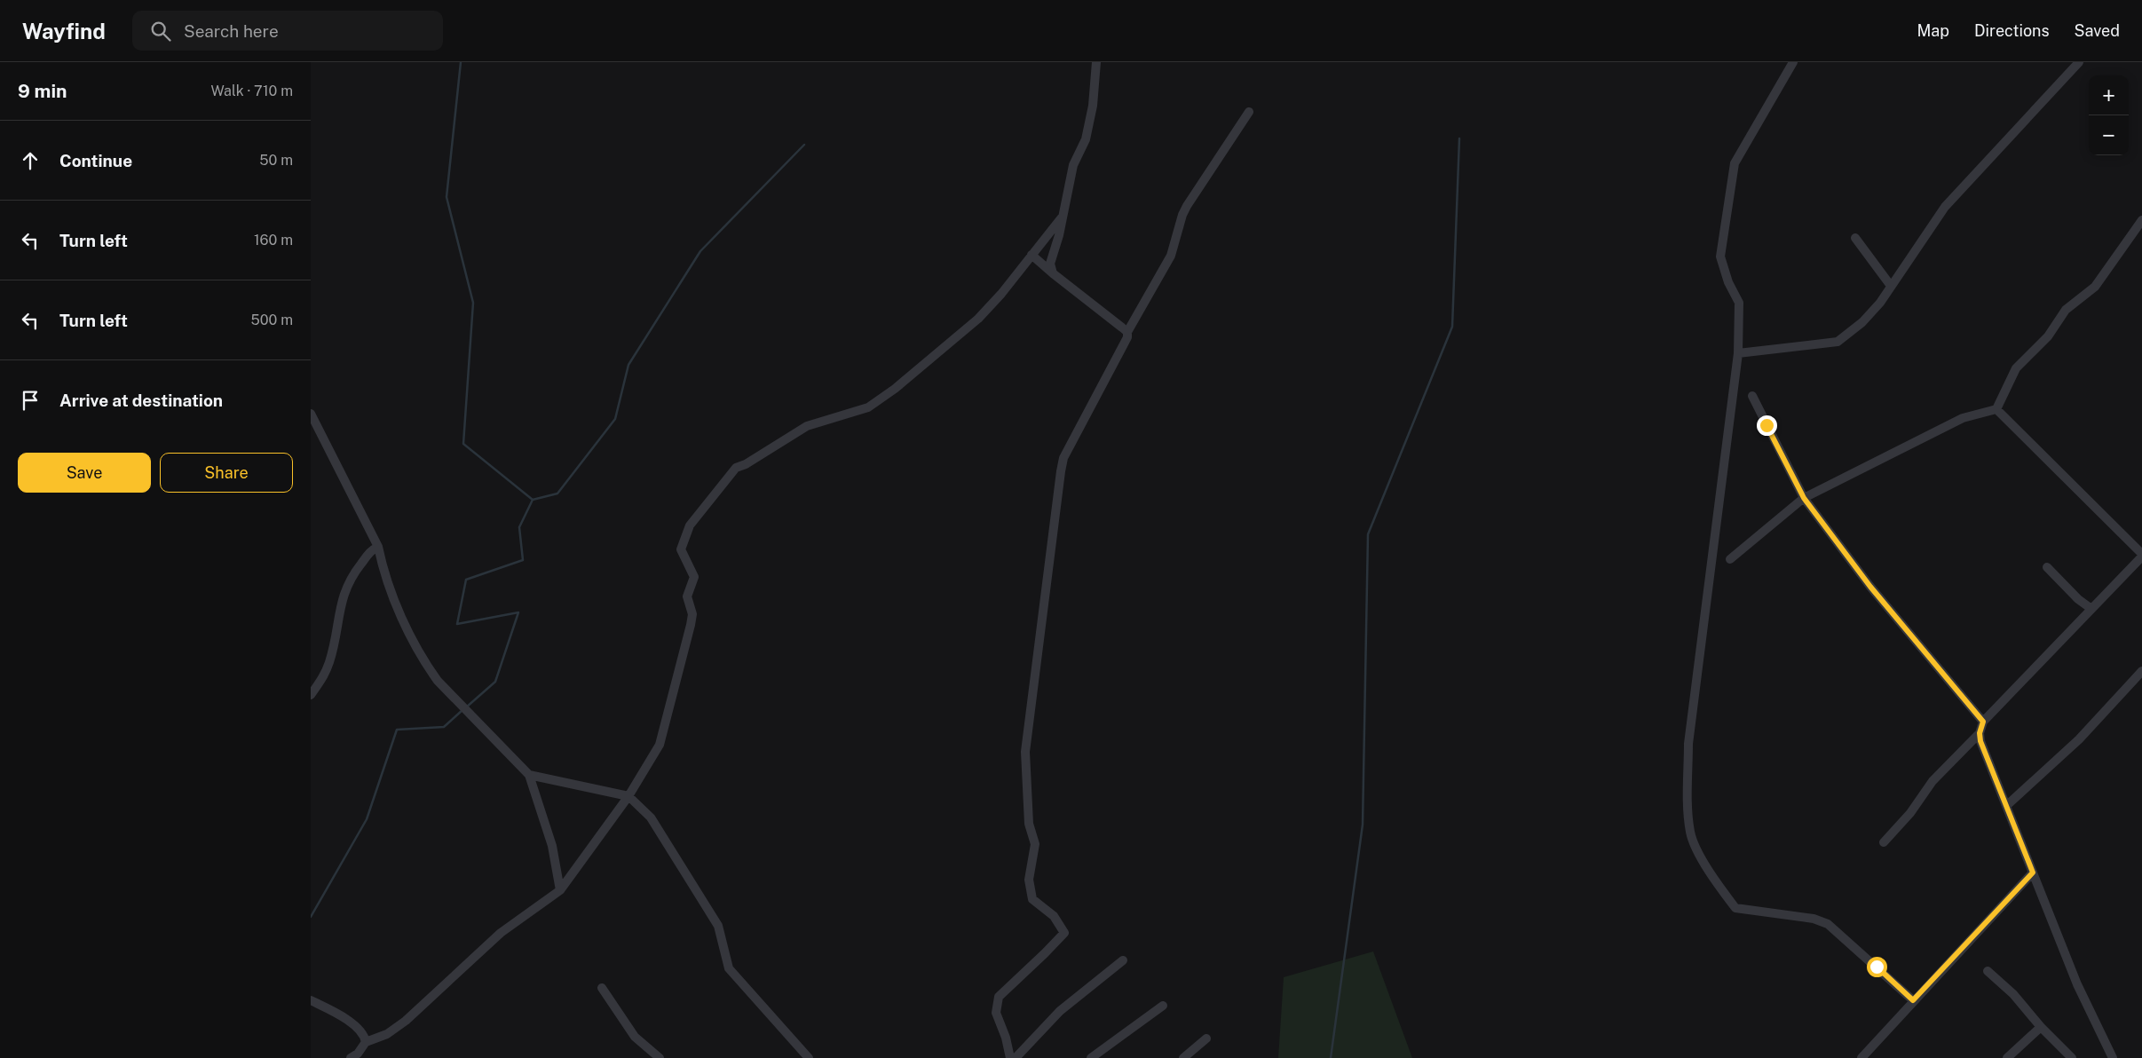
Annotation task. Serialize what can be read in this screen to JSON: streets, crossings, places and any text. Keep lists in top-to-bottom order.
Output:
{
  "page": {
    "header": "Wayfind",
    "search": "Search here",
    "nav": ["Map", "Directions", "Saved"],
    "heading": ["9 min", "Walk · 710 m"],
    "map_buttons": ["+", "−"],
    "list": [
      ["Continue", "50 m"],
      ["Turn left", "160 m"],
      ["Turn left", "500 m"],
      "Arrive at destination"
    ],
    "buttons": ["Save", "Share"]
  }
}
